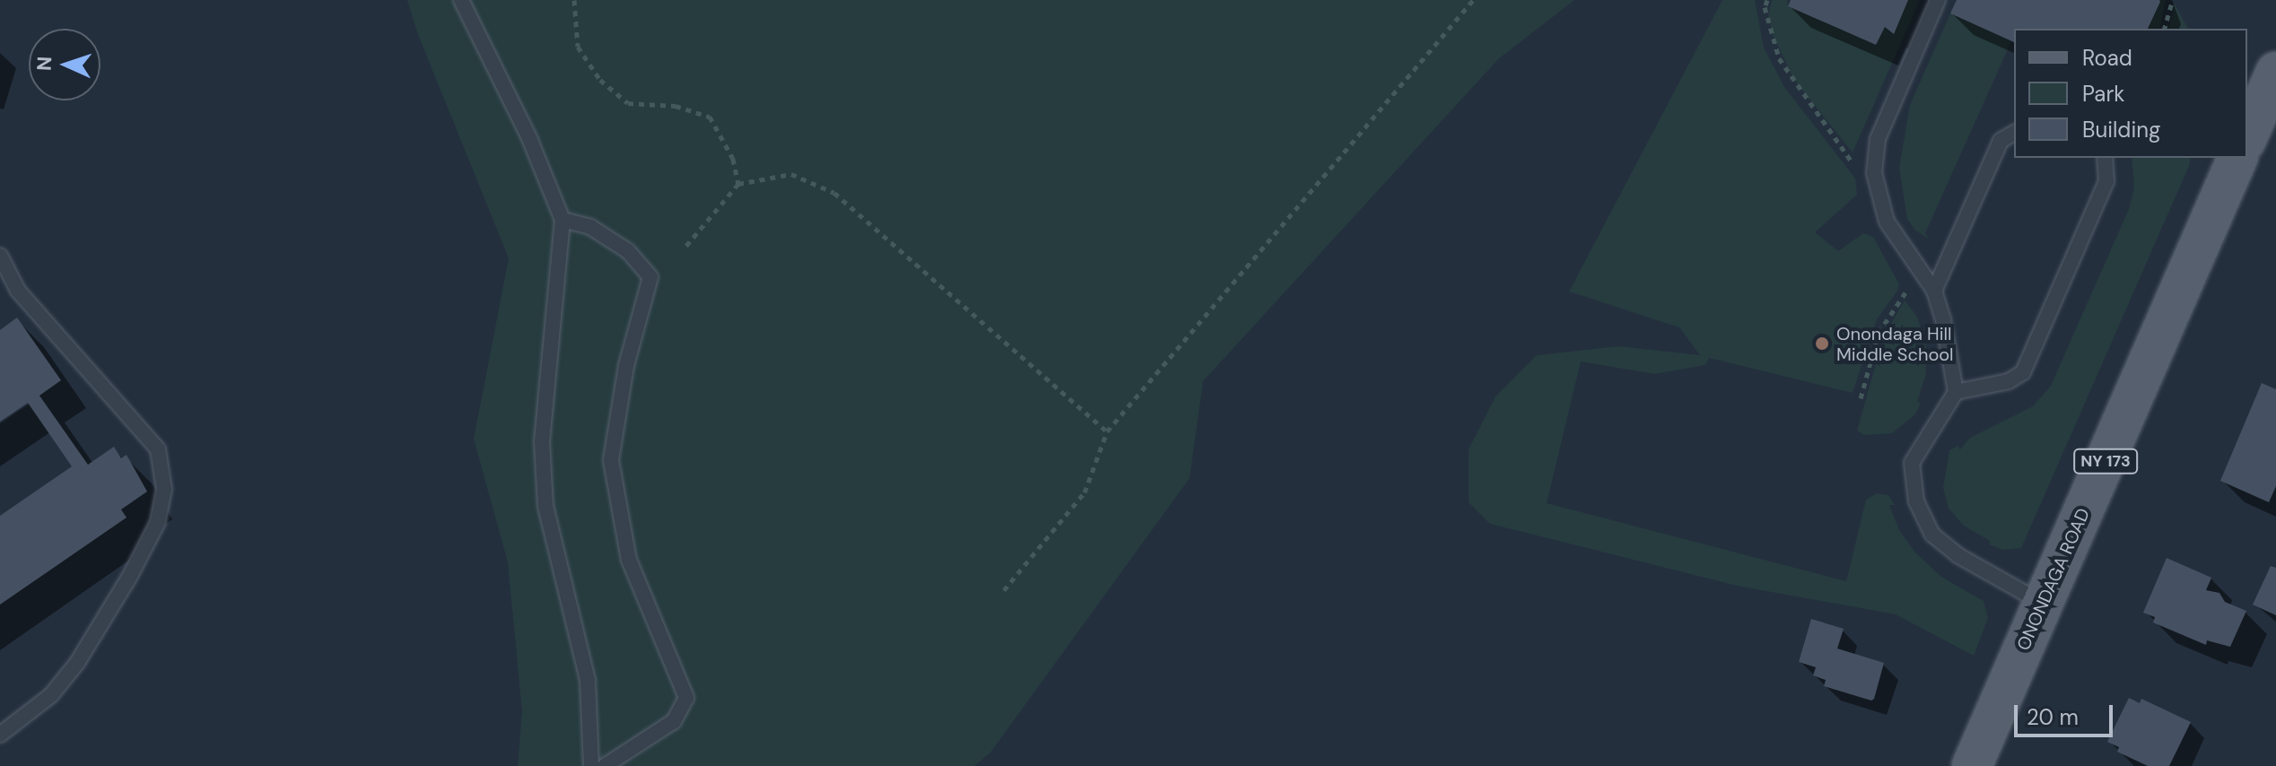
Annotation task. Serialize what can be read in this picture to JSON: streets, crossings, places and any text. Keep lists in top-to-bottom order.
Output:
{
  "streets": {
    "main road": ["NY 173", "ONONDAGA ROAD"]
  },
  "places": ["Onondaga Hill Middle School"],
  "legend": ["Road", "Park", "Building"],
  "scale_bar": "20 m",
  "north": "left"
}
